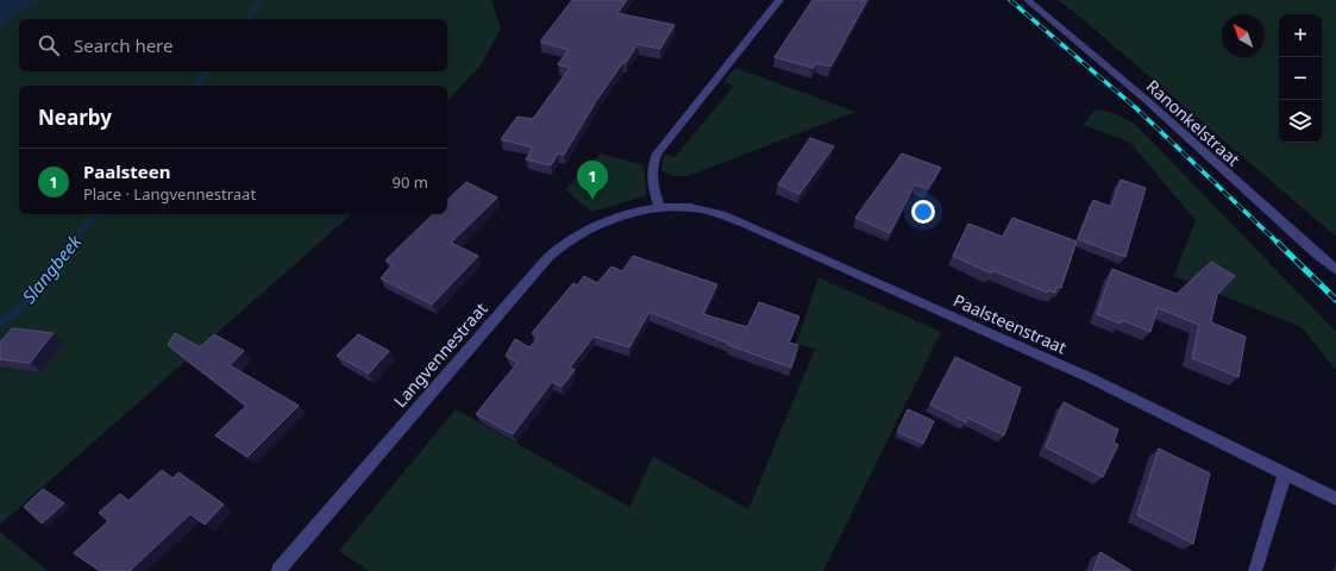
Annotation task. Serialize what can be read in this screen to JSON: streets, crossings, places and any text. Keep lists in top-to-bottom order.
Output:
{
  "streets": {
    "street": ["Ranonkelstraat", "Paalsteenstraat", "Langvennestraat"]
  },
  "crossings": [
    ["Paalsteenstraat", "Langvennestraat"]
  ],
  "water": ["Slangbeek"],
  "north": "top left",
  "page": {
    "map_buttons": ["+", "−"],
    "search": "Search here",
    "heading": "Nearby",
    "list": [
      {
        "mark": "1",
        "name": "Paalsteen",
        "note": "Place · Langvennestraat",
        "value": "90 m"
      }
    ],
    "pins": "1"
  }
}
